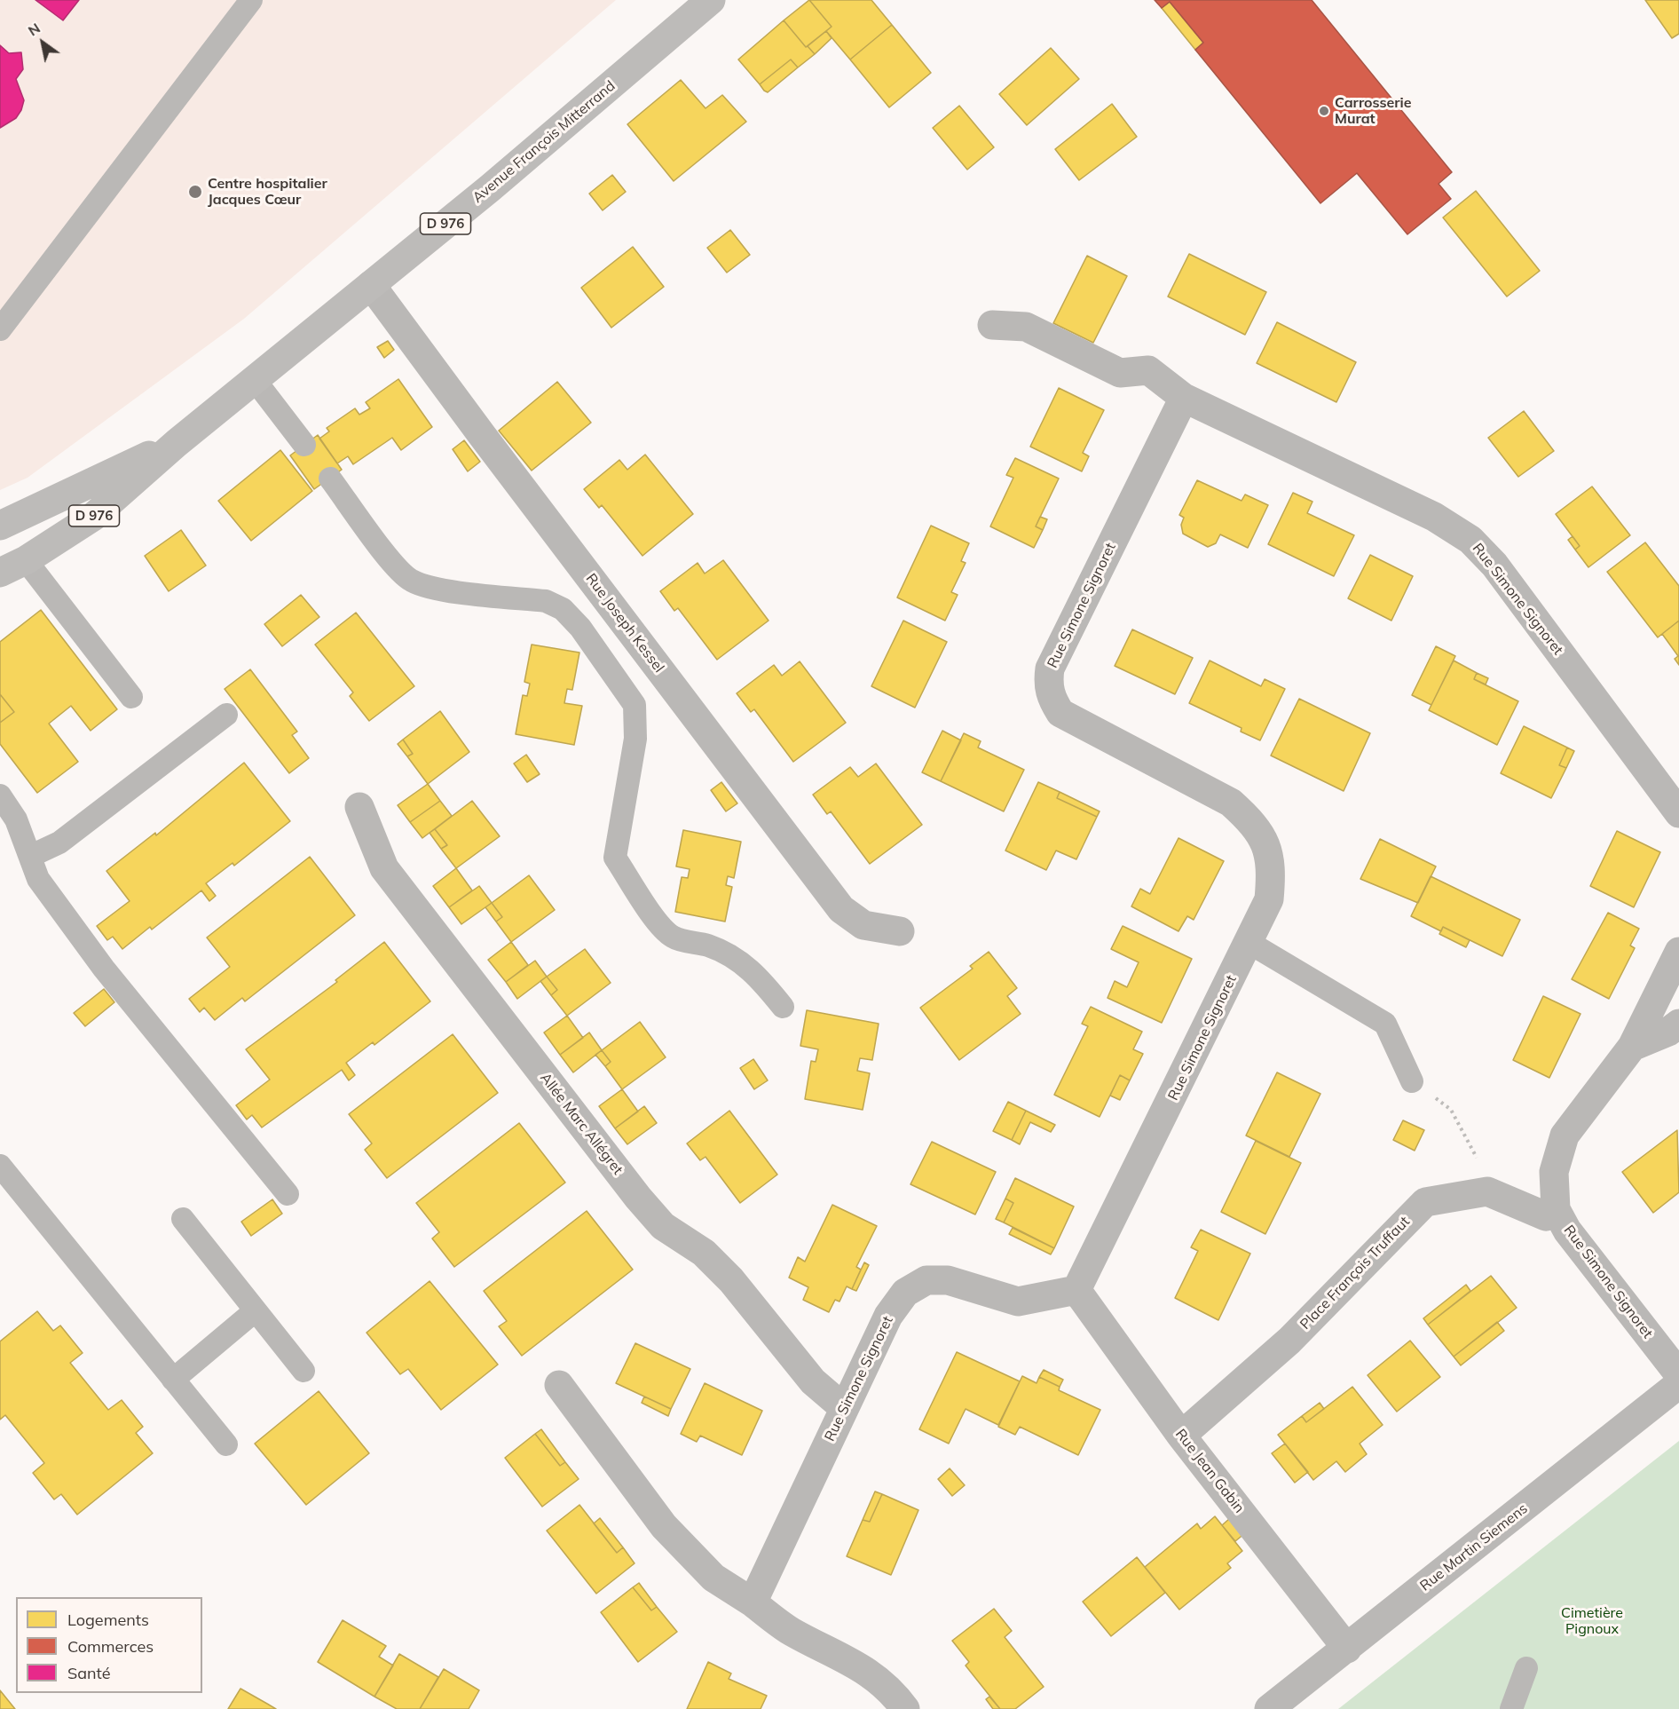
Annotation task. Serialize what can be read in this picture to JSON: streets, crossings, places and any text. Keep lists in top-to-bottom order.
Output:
{
  "streets": {
    "main road": ["Avenue François Mitterrand", "D 976"],
    "street": [
      "Rue Simone Signoret",
      "Rue Joseph Kessel",
      "Allée Marc Allégret",
      "Place François Truffaut",
      "Rue Jean Gabin",
      "Rue Martin Siemens"
    ]
  },
  "crossings": [
    ["Avenue François Mitterrand", "Rue Joseph Kessel"],
    ["Rue Simone Signoret", "Allée Marc Allégret"],
    ["Rue Simone Signoret", "Rue Jean Gabin"],
    ["Place François Truffaut", "Rue Jean Gabin"],
    ["Rue Jean Gabin", "Rue Martin Siemens"]
  ],
  "parks": ["Cimetière Pignoux"],
  "places": ["Carrosserie Murat", "Centre hospitalier Jacques Cœur"],
  "legend": ["Logements", "Commerces", "Santé"],
  "north": "top left"
}
